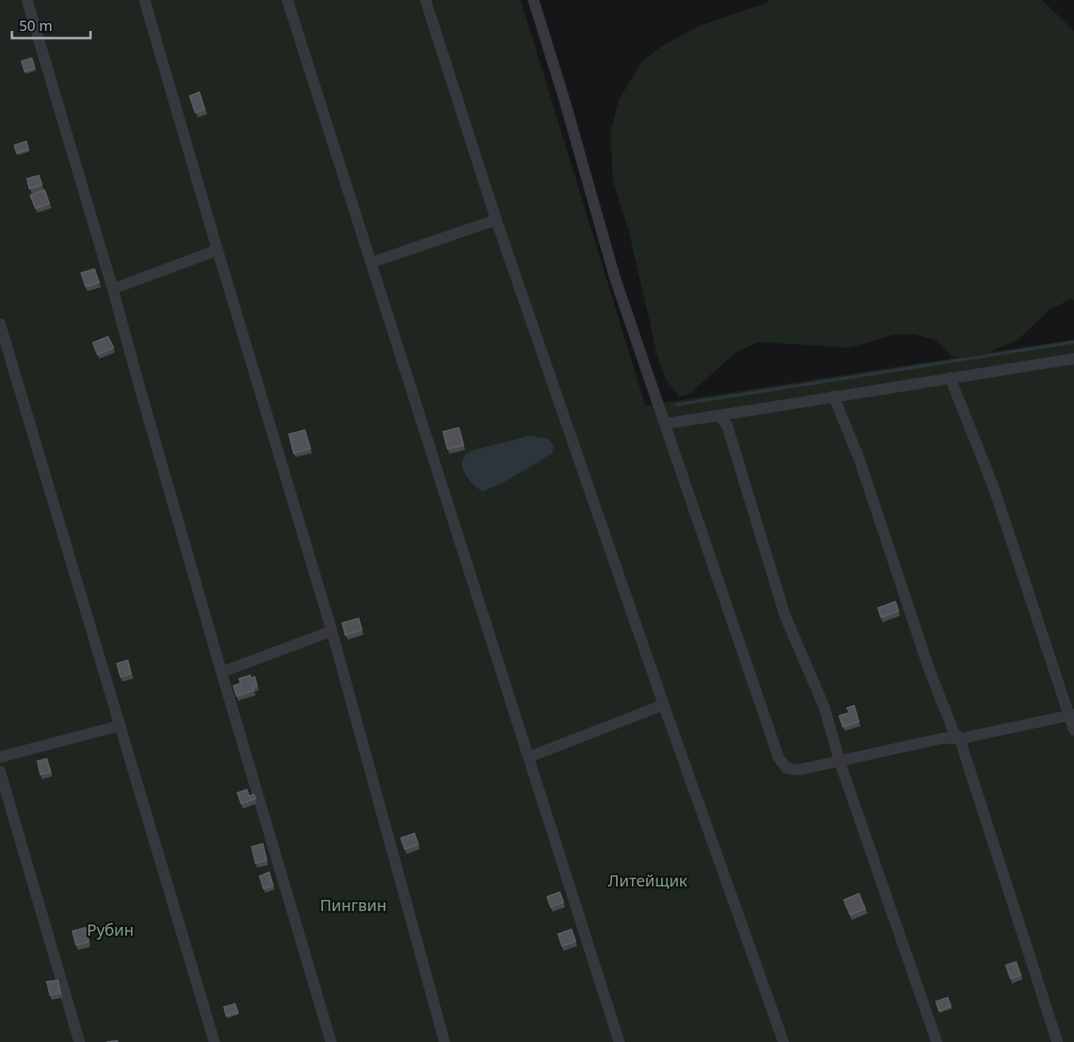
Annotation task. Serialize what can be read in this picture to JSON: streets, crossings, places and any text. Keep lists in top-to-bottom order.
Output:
{
  "parks": ["Литейщик", "Пингвин", "Рубин"],
  "scale_bar": "50 m"
}
